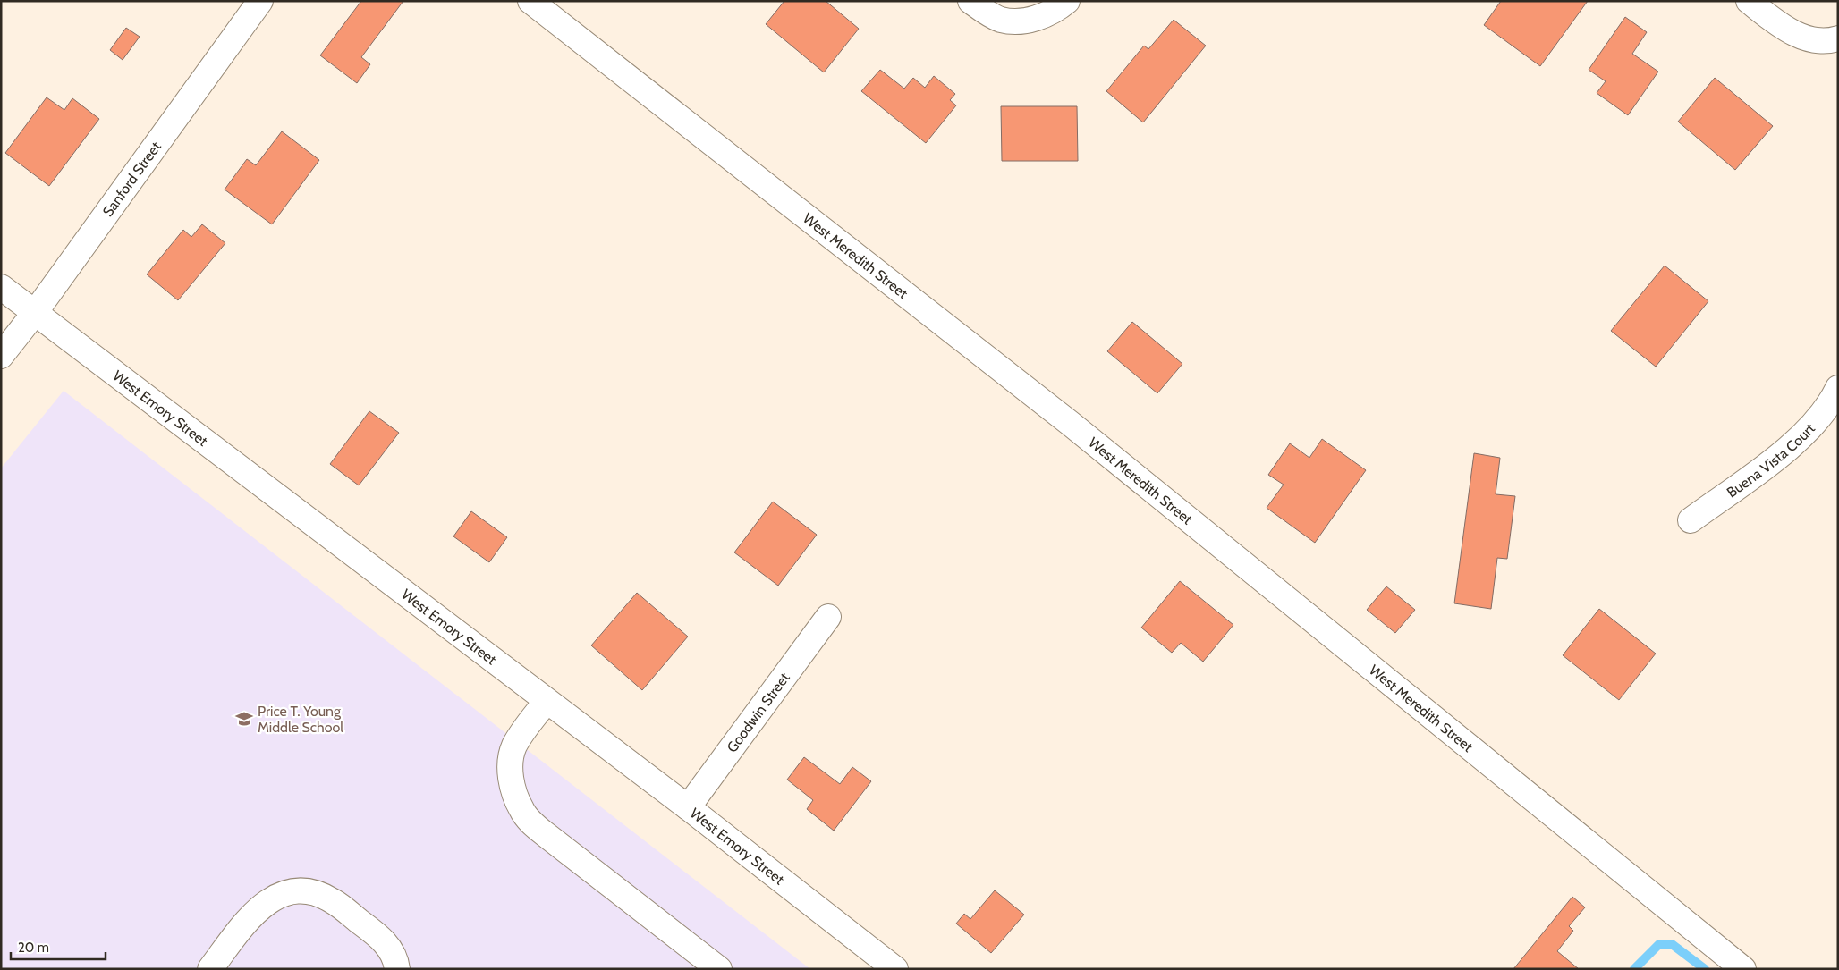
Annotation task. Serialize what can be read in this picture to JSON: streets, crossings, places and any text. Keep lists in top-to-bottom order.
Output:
{
  "streets": {
    "street": [
      "Sanford Street",
      "West Meredith Street",
      "West Emory Street",
      "Buena Vista Court",
      "Goodwin Street"
    ]
  },
  "crossings": [
    ["Sanford Street", "West Emory Street"],
    ["West Emory Street", "Goodwin Street"]
  ],
  "places": {
    "school or university": ["Price T. Young Middle School"]
  },
  "scale_bar": "20 m"
}
